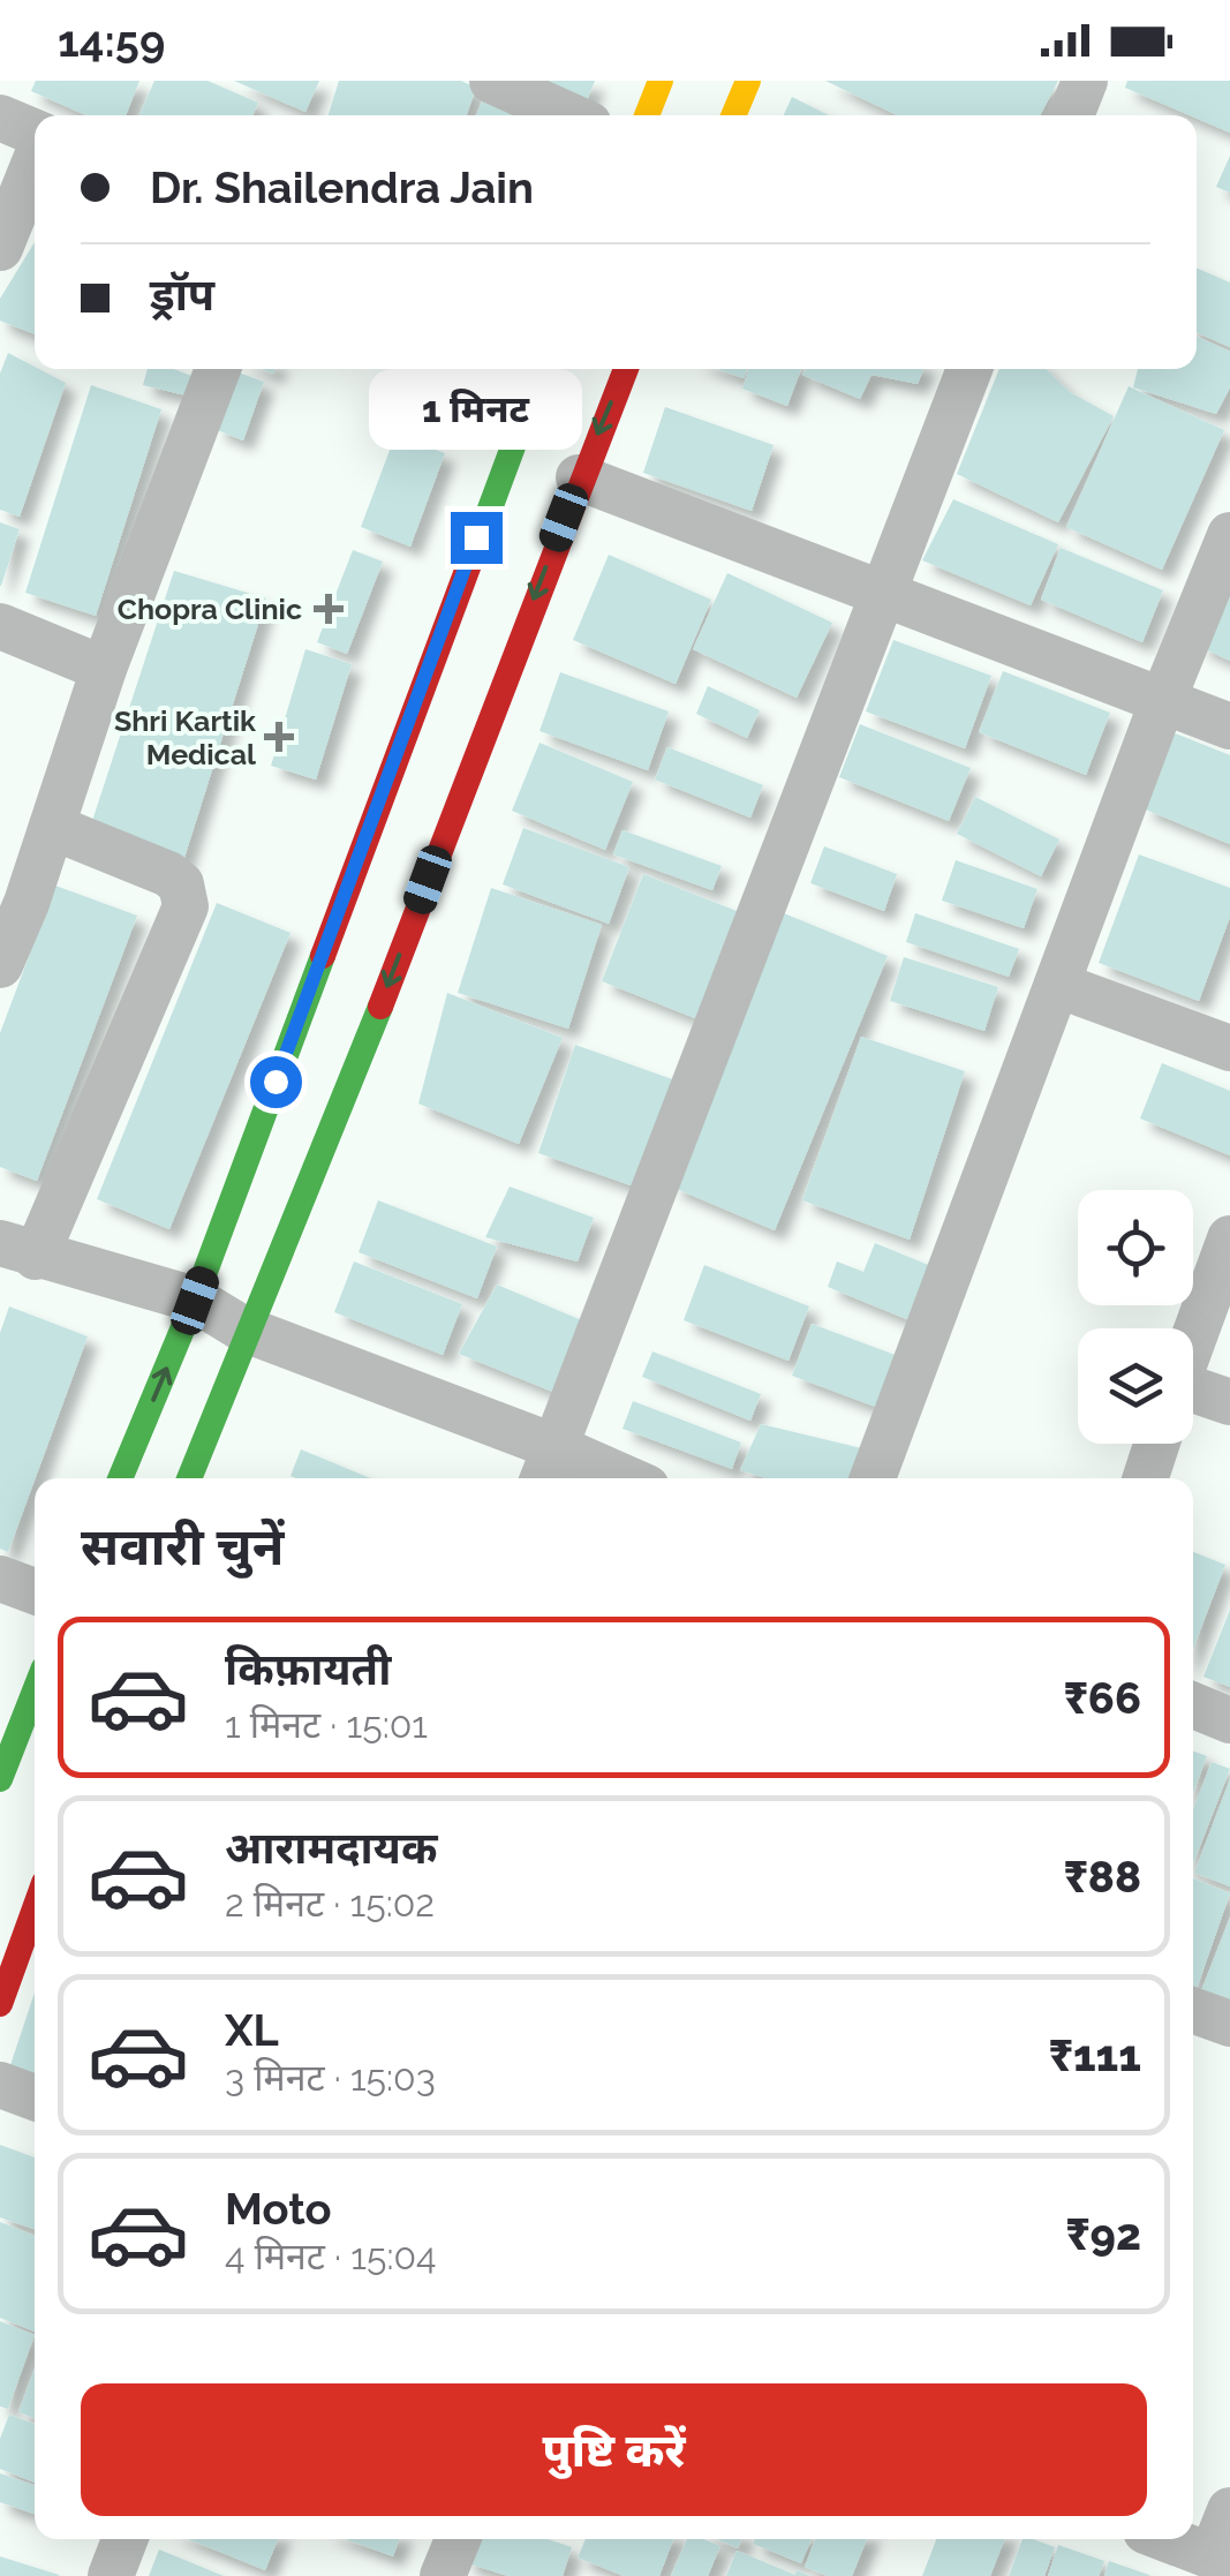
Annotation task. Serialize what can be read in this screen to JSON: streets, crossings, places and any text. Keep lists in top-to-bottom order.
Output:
{
  "places": {
    "health": ["Chopra Clinic", "Shri Kartik Medical"]
  },
  "page": {
    "status": "14:59",
    "banner": ["Dr. Shailendra Jain", "ड्रॉप"],
    "bubble": "1 मिनट",
    "heading": "सवारी चुनें",
    "list": [
      {
        "name": "किफ़ायती",
        "note": "1 मिनट · 15:01",
        "value": "₹66"
      },
      {
        "name": "आरामदायक",
        "note": "2 मिनट · 15:02",
        "value": "₹88"
      },
      {
        "name": "XL",
        "note": "3 मिनट · 15:03",
        "value": "₹111"
      },
      {
        "name": "Moto",
        "note": "4 मिनट · 15:04",
        "value": "₹92"
      }
    ],
    "buttons": "पुष्टि करें"
  }
}
